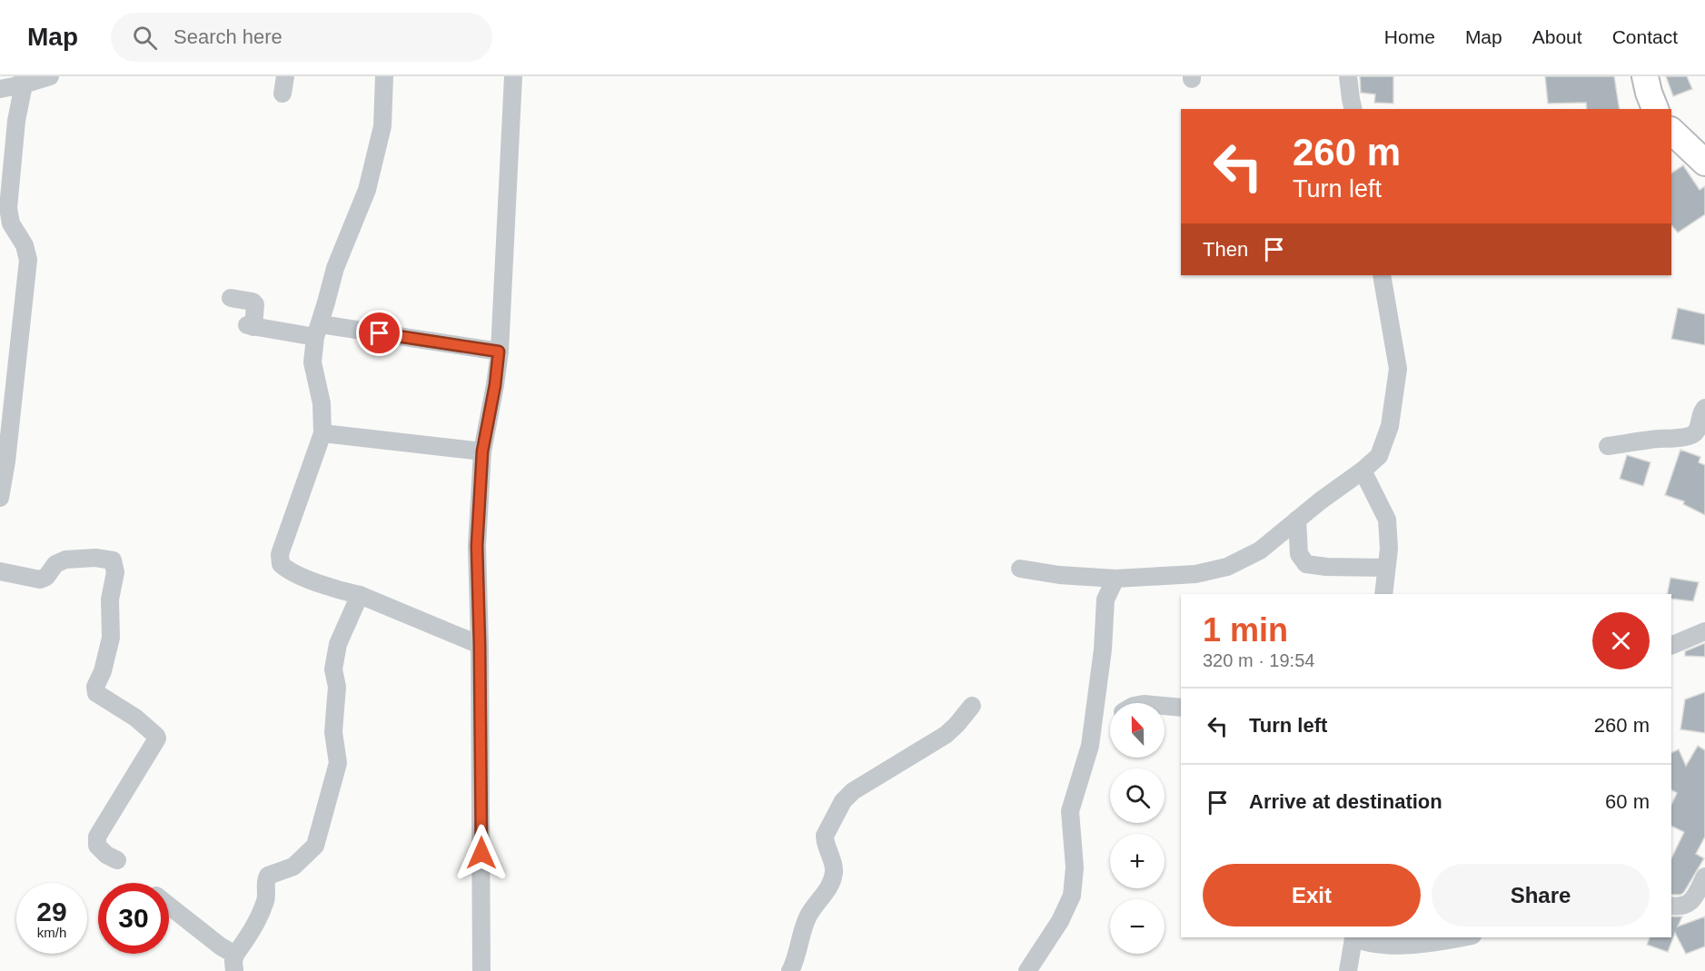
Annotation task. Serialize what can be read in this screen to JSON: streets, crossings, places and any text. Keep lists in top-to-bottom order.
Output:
{
  "north": "top",
  "page": {
    "header": "Map",
    "search": "Search here",
    "nav": [
      "Home",
      "Map",
      "About",
      "Contact"
    ],
    "turn": ["260 m", "Turn left"],
    "then": "Then",
    "heading": ["1 min", "320 m · 19:54"],
    "list": [
      {
        "name": "Turn left",
        "value": "260 m"
      },
      {
        "name": "Arrive at destination",
        "value": "60 m"
      }
    ],
    "map_buttons": ["+", "−"],
    "buttons": ["Exit", "Share"],
    "speed": "29 km/h",
    "limit": "30"
  }
}
